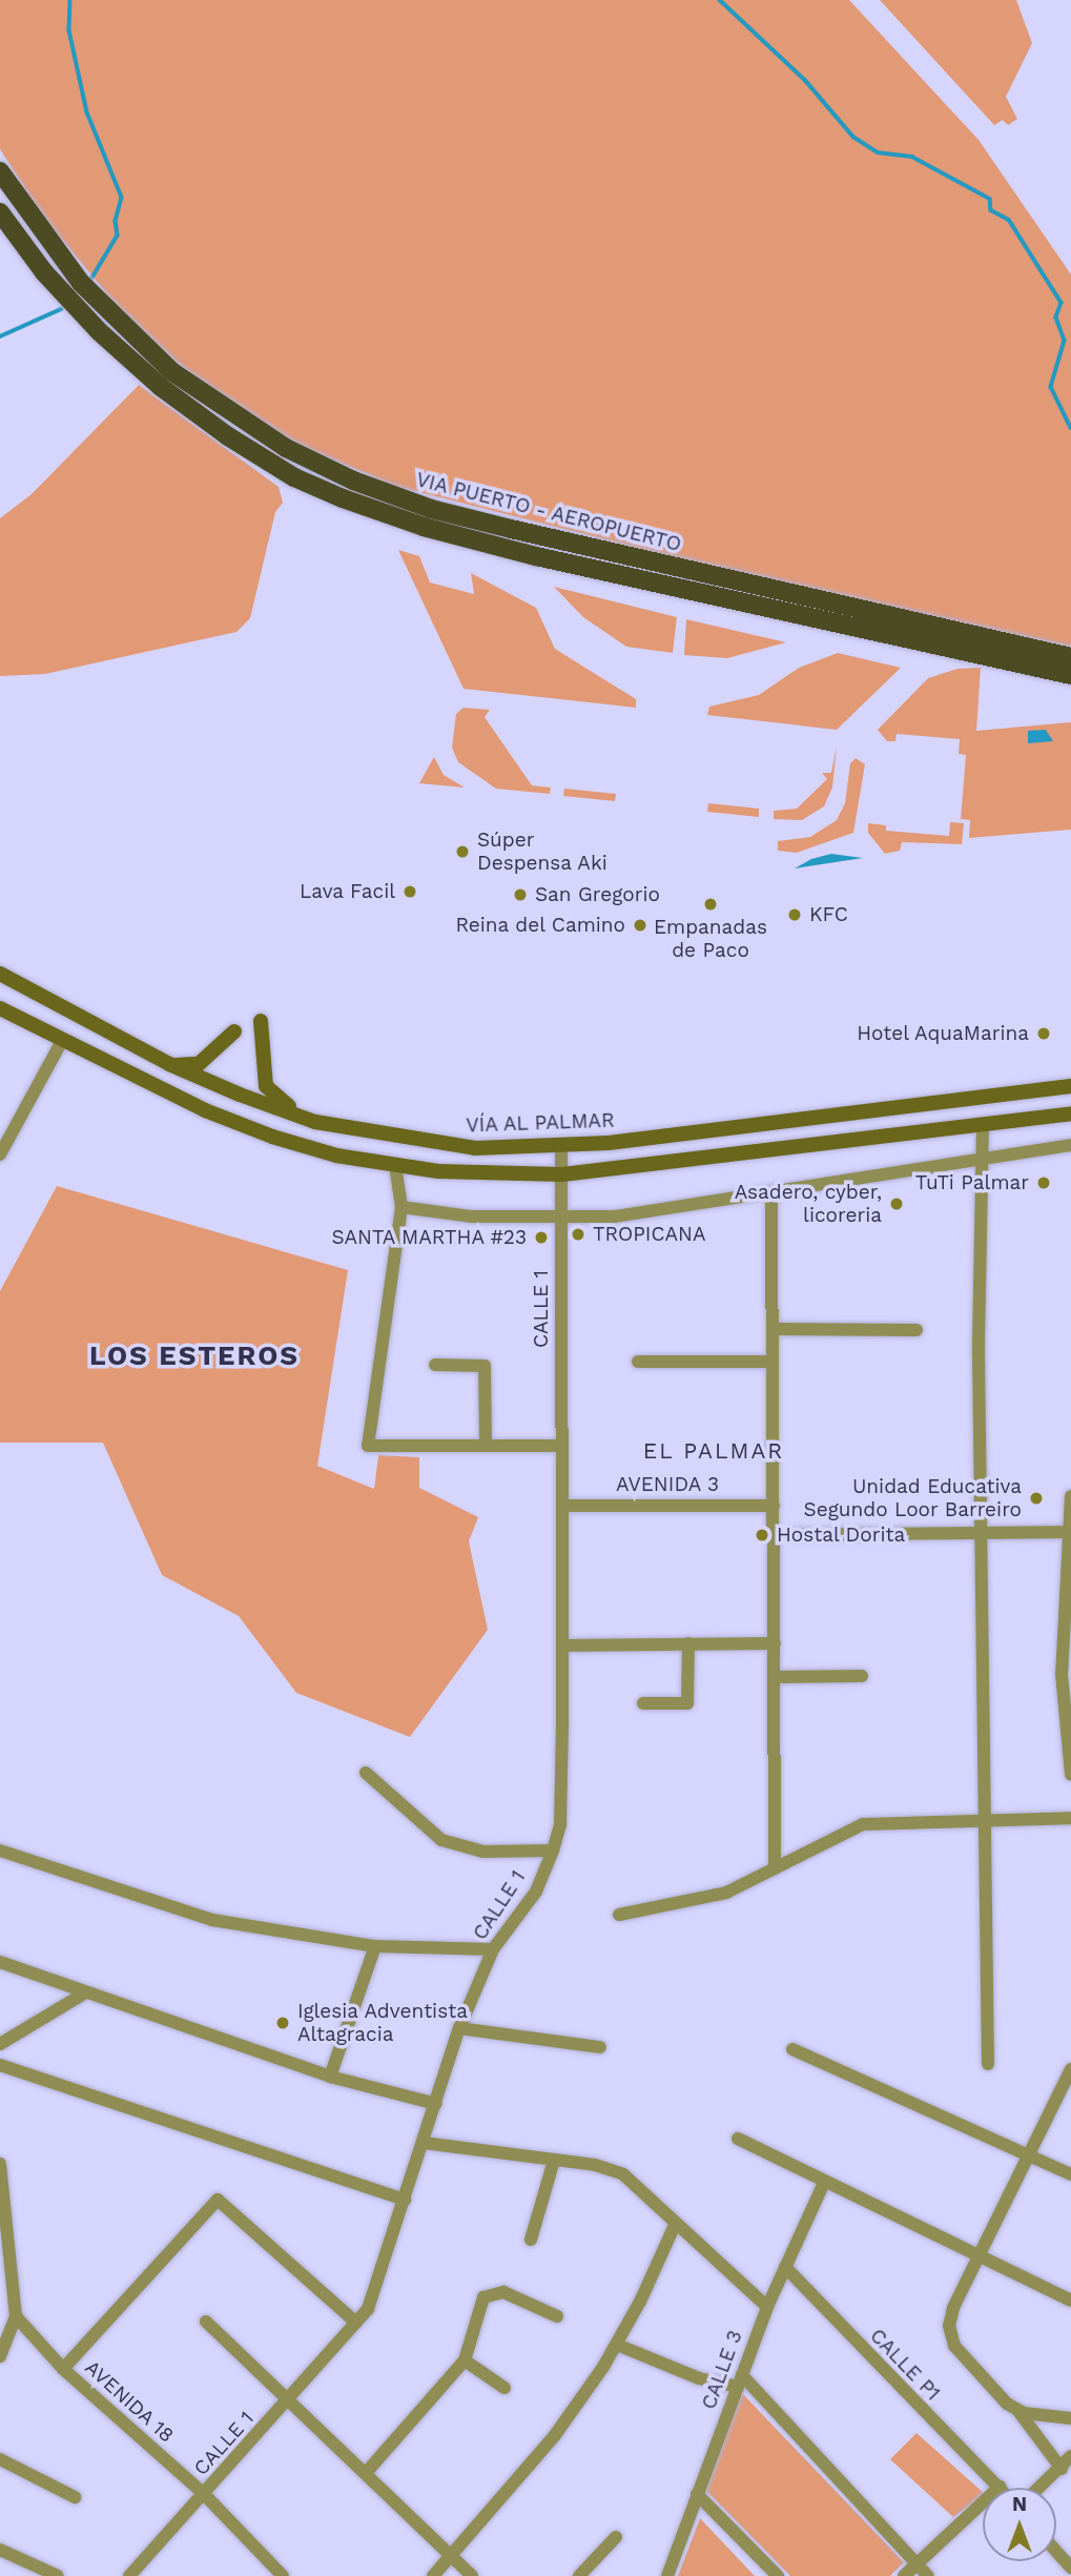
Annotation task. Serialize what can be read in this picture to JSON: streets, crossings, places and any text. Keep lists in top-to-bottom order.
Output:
{
  "streets": {
    "main road": ["VIA PUERTO - AEROPUERTO", "VÍA AL PALMAR"],
    "street": [
      "CALLE 1",
      "AVENIDA 3",
      "CALLE P1",
      "CALLE 3",
      "AVENIDA 18"
    ]
  },
  "crossings": [
    ["VÍA AL PALMAR", "CALLE 1"],
    ["CALLE 1", "AVENIDA 3"],
    ["CALLE 1", "AVENIDA 18"],
    ["CALLE P1", "CALLE 3"]
  ],
  "districts": ["LOS ESTEROS", "EL PALMAR"],
  "places": [
    "Súper Despensa Aki",
    "Lava Facil",
    "San Gregorio",
    "Empanadas de Paco",
    "KFC",
    "Reina del Camino",
    "Hotel AquaMarina",
    "TuTi Palmar",
    "Asadero, cyber, licoreria",
    "TROPICANA",
    "SANTA MARTHA #23",
    "Unidad Educativa Segundo Loor Barreiro",
    "Hostal Dorita",
    "Iglesia Adventista Altagracia"
  ],
  "north": "top"
}
